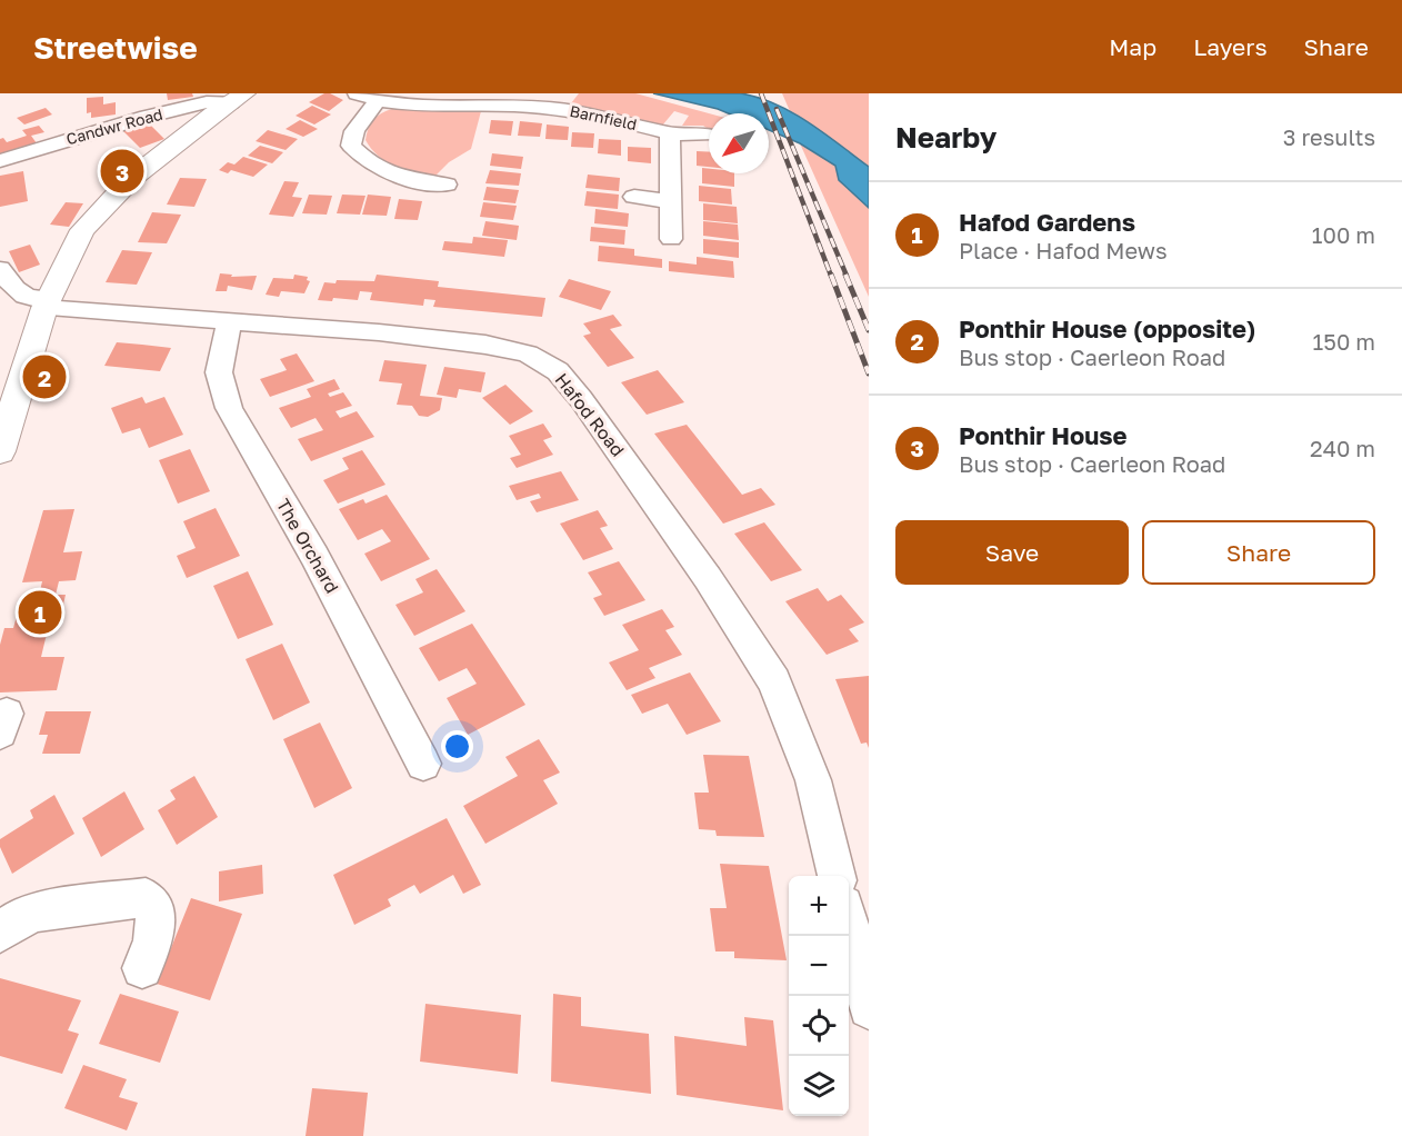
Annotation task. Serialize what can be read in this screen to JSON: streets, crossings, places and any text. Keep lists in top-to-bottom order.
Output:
{
  "streets": {
    "street": [
      "Barnfield",
      "Candwr Road",
      "Hafod Road",
      "The Orchard"
    ]
  },
  "crossings": [
    ["Hafod Road", "The Orchard"]
  ],
  "north": "bottom left",
  "page": {
    "header": "Streetwise",
    "nav": ["Map", "Layers", "Share"],
    "heading": ["Nearby", "3 results"],
    "pins": ["3", "2", "1"],
    "list": [
      {
        "mark": "1",
        "name": "Hafod Gardens",
        "note": "Place · Hafod Mews",
        "value": "100 m"
      },
      {
        "mark": "2",
        "name": "Ponthir House (opposite)",
        "note": "Bus stop · Caerleon Road",
        "value": "150 m"
      },
      {
        "mark": "3",
        "name": "Ponthir House",
        "note": "Bus stop · Caerleon Road",
        "value": "240 m"
      }
    ],
    "buttons": ["Save", "Share"],
    "map_buttons": ["+", "−"]
  }
}
